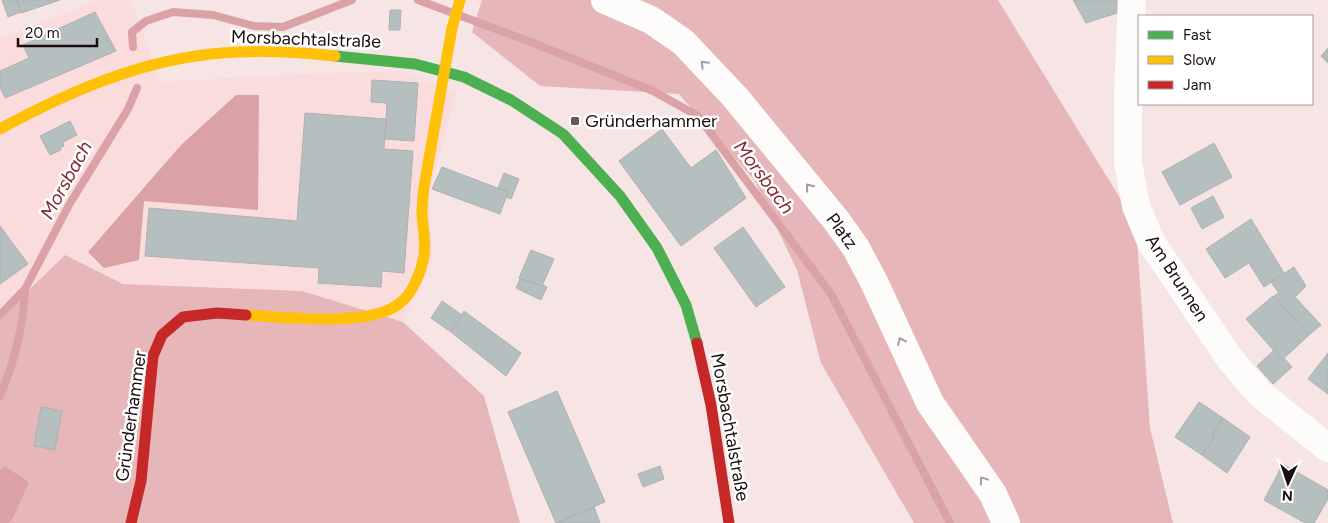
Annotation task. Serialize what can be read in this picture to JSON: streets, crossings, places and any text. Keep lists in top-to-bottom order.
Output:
{
  "streets": {
    "main road": ["Morsbachtalstraße", "Gründerhammer"],
    "street": ["Platz", "Am Brunnen"]
  },
  "crossings": [
    ["Morsbachtalstraße", "Gründerhammer"]
  ],
  "one_way": ["Platz"],
  "water": ["Morsbach"],
  "places": {
    "transit": ["Gründerhammer"]
  },
  "legend": ["Fast", "Slow", "Jam"],
  "scale_bar": "20 m",
  "north": "bottom"
}
